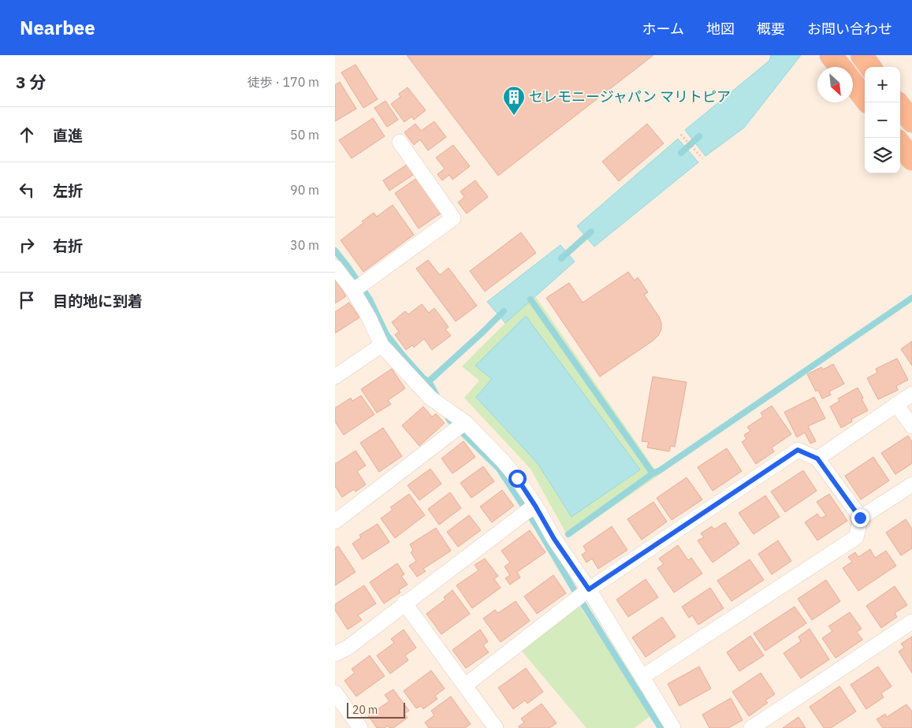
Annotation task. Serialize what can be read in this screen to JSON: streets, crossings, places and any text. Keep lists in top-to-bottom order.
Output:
{
  "places": {
    "building": ["セレモニージャパン マリトピア"]
  },
  "scale_bar": "20 m",
  "north": "bottom right",
  "page": {
    "header": "Nearbee",
    "nav": [
      "ホーム",
      "地図",
      "概要",
      "お問い合わせ"
    ],
    "heading": ["3 分", "徒歩 · 170 m"],
    "map_buttons": ["+", "−"],
    "list": [
      ["直進", "50 m"],
      ["左折", "90 m"],
      ["右折", "30 m"],
      "目的地に到着"
    ],
    "scale": "20 m"
  }
}
